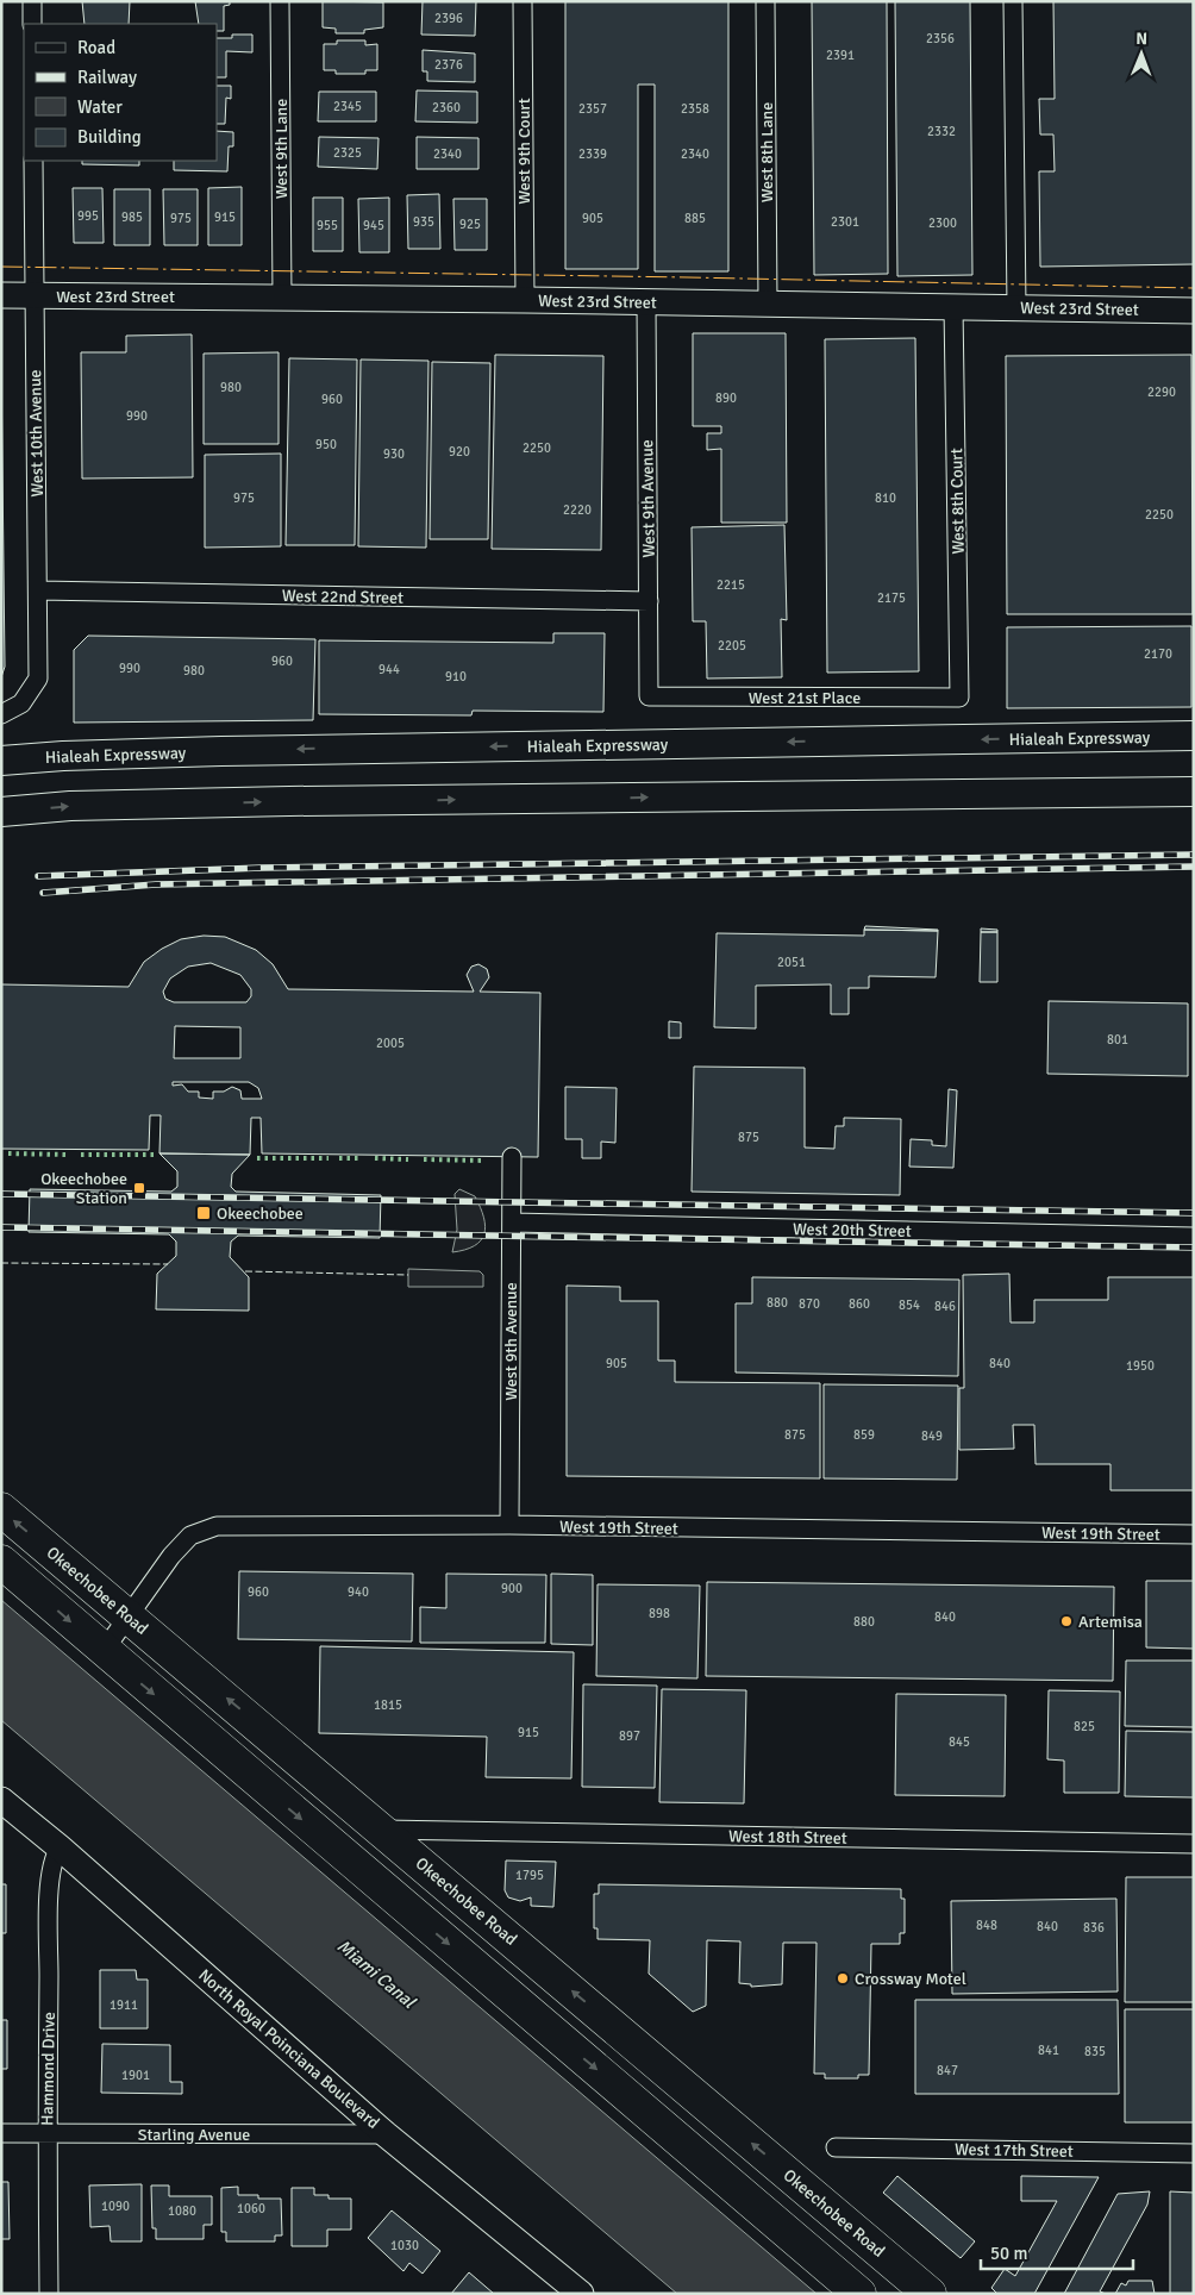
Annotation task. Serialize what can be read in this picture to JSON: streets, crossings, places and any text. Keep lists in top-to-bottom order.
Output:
{
  "streets": {
    "highway": ["Okeechobee Road"],
    "main road": ["Hialeah Expressway"],
    "street": [
      "West 9th Lane",
      "West 9th Court",
      "West 8th Lane",
      "West 23rd Street",
      "West 10th Avenue",
      "West 9th Avenue",
      "West 8th Court",
      "West 22nd Street",
      "West 21st Place",
      "West 20th Street",
      "West 19th Street",
      "West 18th Street",
      "North Royal Poinciana Boulevard",
      "Hammond Drive",
      "Starling Avenue",
      "West 17th Street"
    ]
  },
  "crossings": [
    ["West 9th Lane", "West 23rd Street"],
    ["West 9th Court", "West 23rd Street"],
    ["West 8th Lane", "West 23rd Street"],
    ["West 23rd Street", "West 10th Avenue"],
    ["West 23rd Street", "West 9th Avenue"],
    ["West 23rd Street", "West 8th Court"],
    ["West 10th Avenue", "West 22nd Street"],
    ["West 9th Avenue", "West 22nd Street"],
    ["West 9th Avenue", "West 21st Place"],
    ["West 9th Avenue", "West 20th Street"],
    ["West 9th Avenue", "West 19th Street"],
    ["West 8th Court", "West 21st Place"],
    ["West 19th Street", "Okeechobee Road"],
    ["Okeechobee Road", "West 18th Street"],
    ["North Royal Poinciana Boulevard", "Hammond Drive"],
    ["North Royal Poinciana Boulevard", "Starling Avenue"],
    ["Hammond Drive", "Starling Avenue"]
  ],
  "water": ["Miami Canal"],
  "places": {
    "transit": ["Okeechobee Station", "Okeechobee"],
    "other": ["Artemisa", "Crossway Motel"]
  },
  "house_numbers": [
    "2396",
    "2356",
    "2391",
    "2376",
    "2345",
    "2360",
    "2357",
    "2358",
    "2332",
    "2325",
    "2340",
    "2339",
    "2340",
    "995",
    "985",
    "915",
    "975",
    "905",
    "885",
    "935",
    "2301",
    "2300",
    "925",
    "955",
    "945",
    "980",
    "2290",
    "890",
    "960",
    "990",
    "950",
    "2250",
    "920",
    "930",
    "975",
    "810",
    "2220",
    "2250",
    "2215",
    "2175",
    "2205",
    "2170",
    "960",
    "990",
    "944",
    "980",
    "910",
    "2051",
    "801",
    "2005",
    "875",
    "880",
    "870",
    "860",
    "854",
    "846",
    "905",
    "840",
    "1950",
    "875",
    "859",
    "849",
    "900",
    "960",
    "940",
    "898",
    "840",
    "880",
    "1815",
    "825",
    "915",
    "897",
    "845",
    "1795",
    "848",
    "840",
    "836",
    "1911",
    "841",
    "835",
    "847",
    "1901",
    "1090",
    "1060",
    "1080",
    "1030"
  ],
  "legend": [
    "Road",
    "Railway",
    "Water",
    "Building"
  ],
  "scale_bar": "50 m",
  "north": "top"
}
